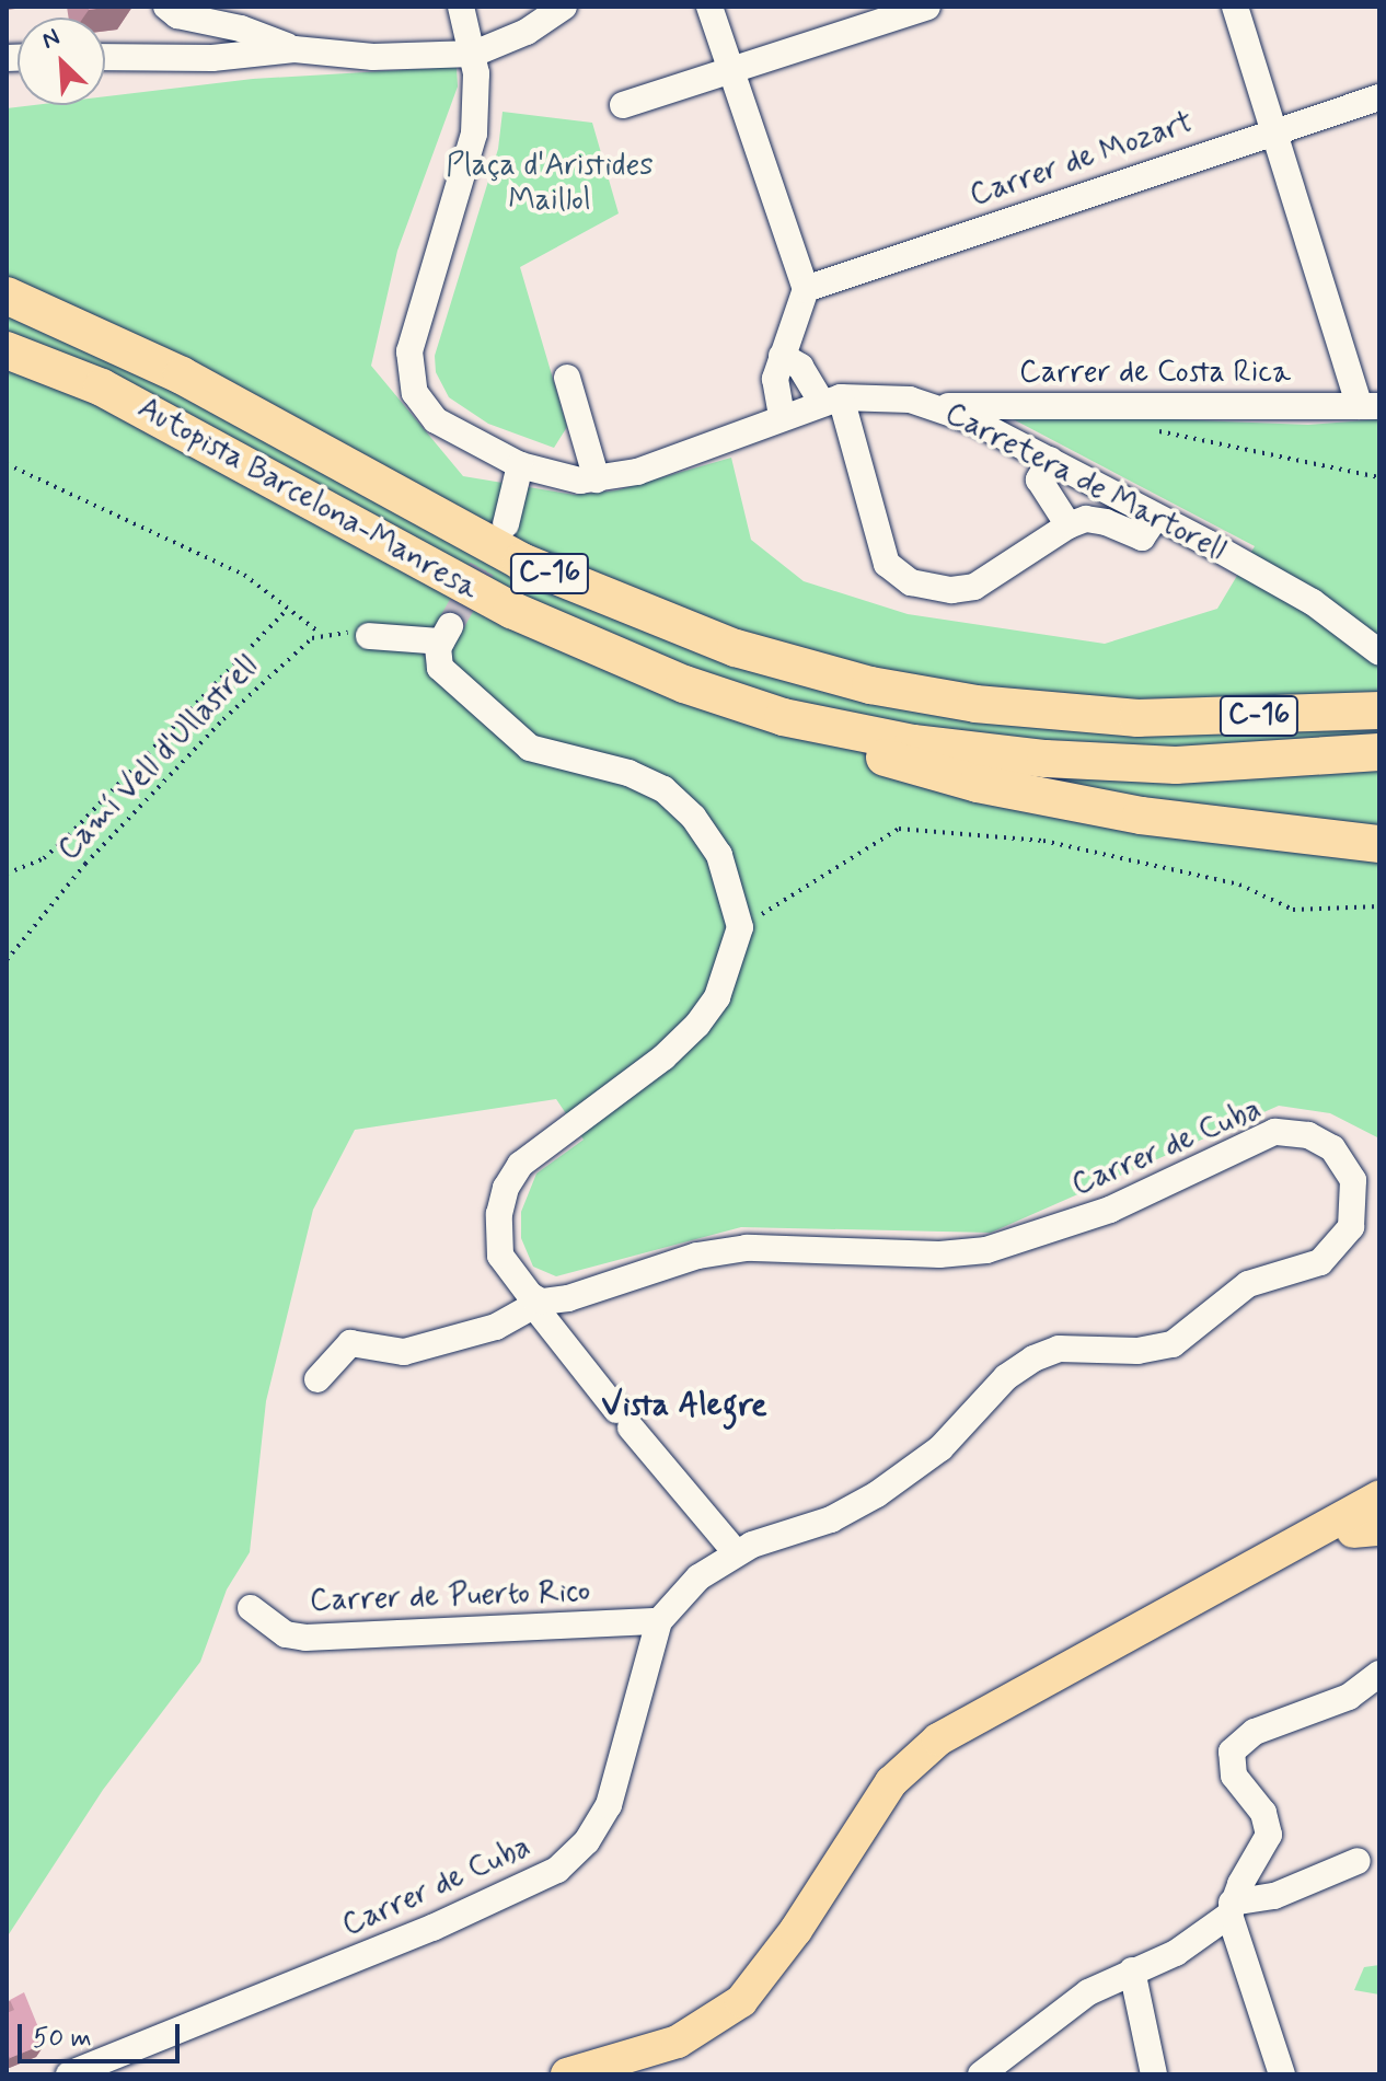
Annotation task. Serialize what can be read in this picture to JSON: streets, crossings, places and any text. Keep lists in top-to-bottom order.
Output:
{
  "streets": {
    "highway": ["Autopista Barcelona-Manresa", "C-16"],
    "street": [
      "Carrer de Mozart",
      "Carrer de Costa Rica",
      "Carretera de Martorell",
      "Carrer de Cuba",
      "Carrer de Puerto Rico"
    ],
    "path": ["Camí Vell d'Ullastrell"]
  },
  "crossings": [
    ["Carrer de Costa Rica", "Carretera de Martorell"],
    ["Carrer de Cuba", "Carrer de Puerto Rico"]
  ],
  "districts": ["Vista Alegre"],
  "parks": ["Plaça d'Aristides Maillol"],
  "scale_bar": "50 m",
  "north": "top left"
}
